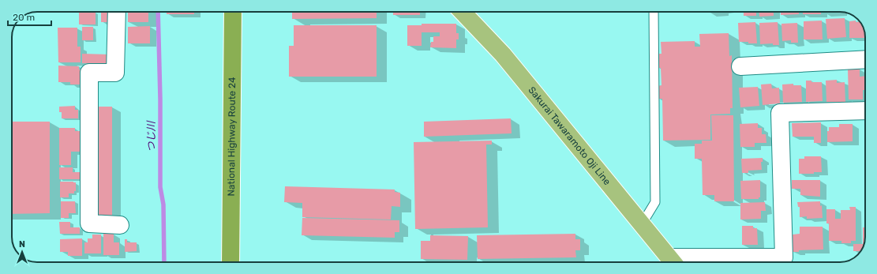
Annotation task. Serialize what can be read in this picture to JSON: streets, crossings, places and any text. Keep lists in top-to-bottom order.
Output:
{
  "streets": {
    "highway": ["National Highway Route 24"],
    "main road": ["Sakurai Tawaramoto Oji Line"]
  },
  "water": ["つじ川"],
  "scale_bar": "20 m",
  "north": "top"
}
